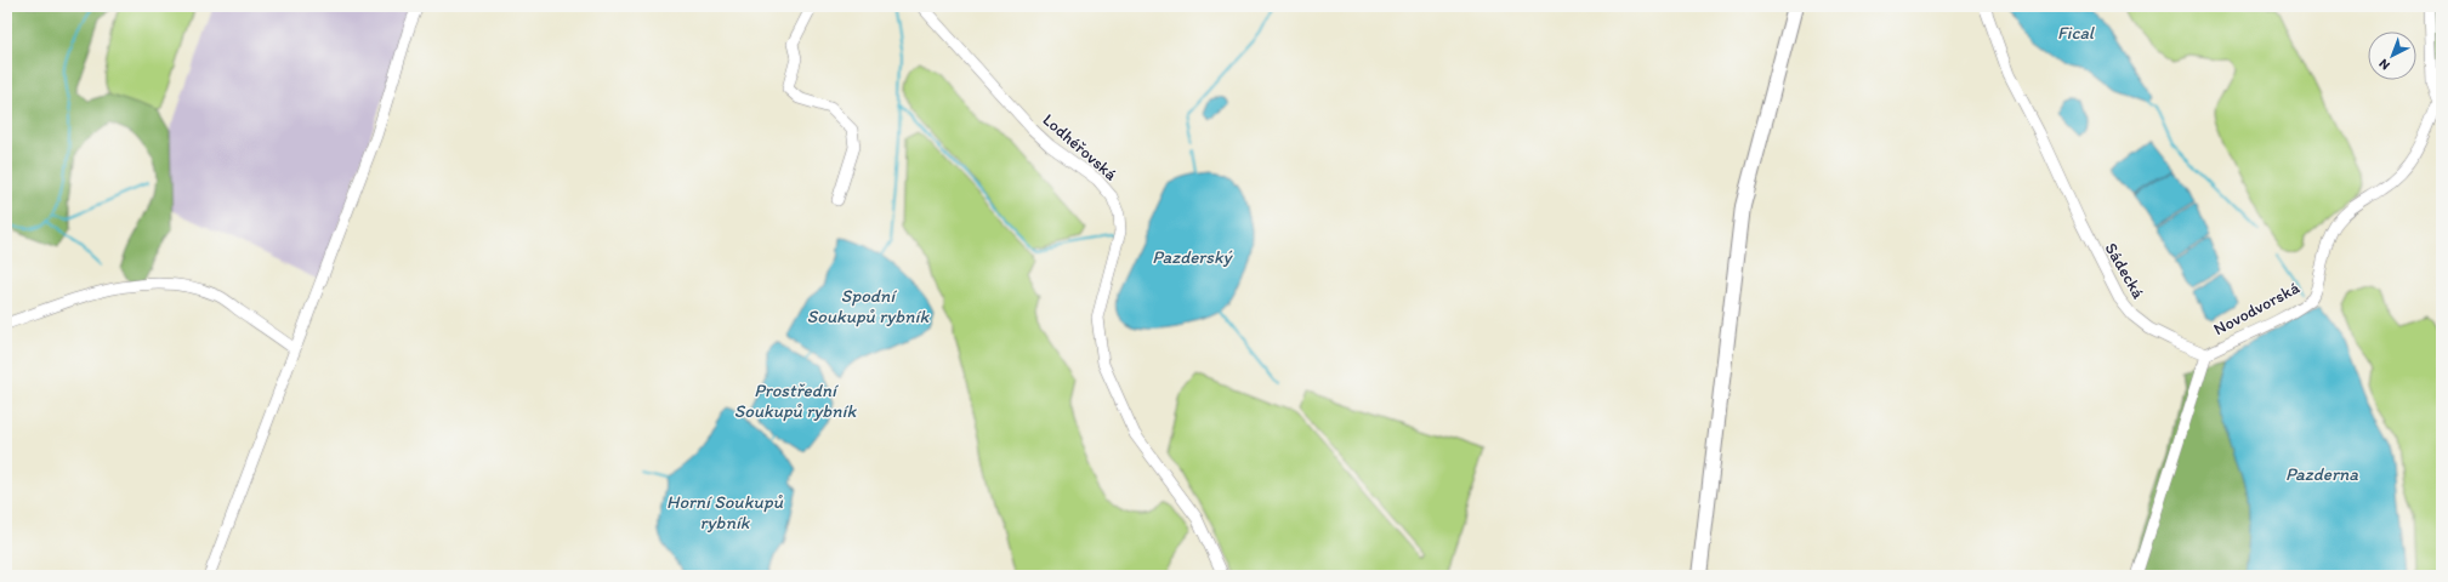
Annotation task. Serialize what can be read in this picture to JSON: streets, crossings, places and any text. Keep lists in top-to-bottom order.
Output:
{
  "streets": {
    "street": ["Lodhéřovská", "Sádecká", "Novodvorská"]
  },
  "crossings": [
    ["Sádecká", "Novodvorská"]
  ],
  "water": [
    "Fical",
    "Pazderský",
    "Spodní Soukupů rybník",
    "Prostřední Soukupů rybník",
    "Pazderna",
    "Horní Soukupů rybník"
  ],
  "north": "bottom left"
}
